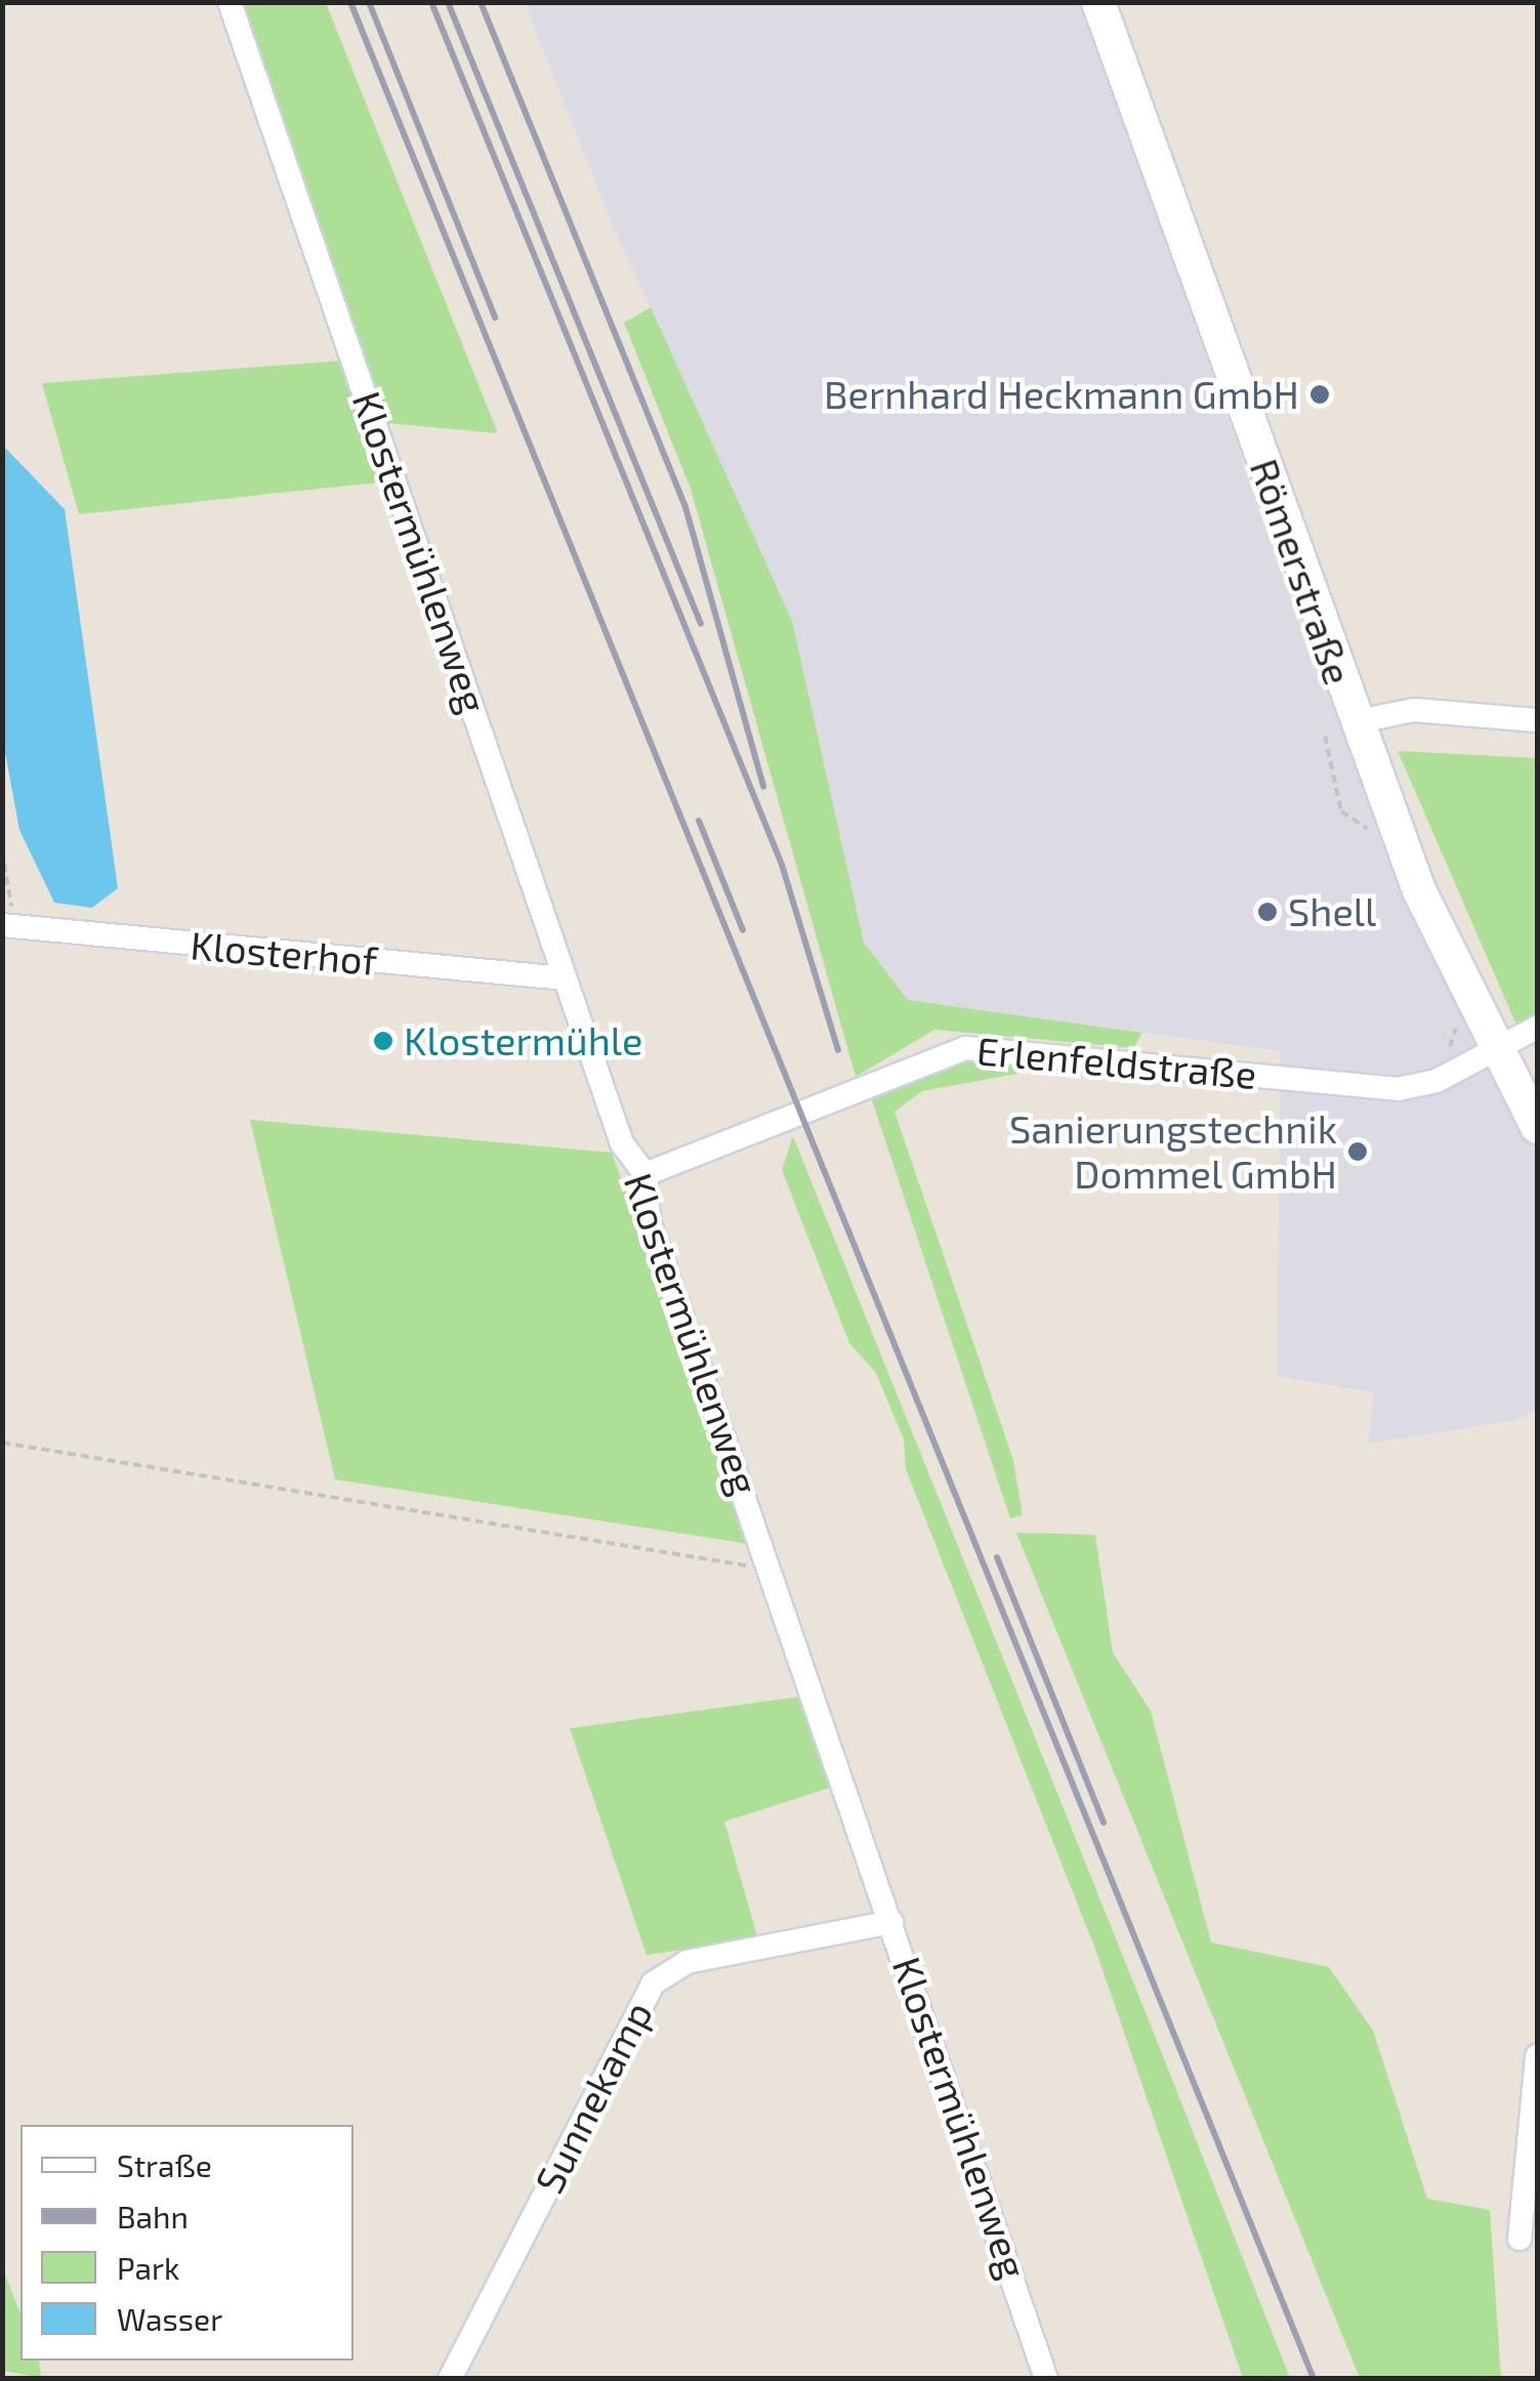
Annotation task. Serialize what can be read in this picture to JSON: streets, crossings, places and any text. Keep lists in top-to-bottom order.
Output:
{
  "streets": {
    "main road": ["Römerstraße"],
    "street": [
      "Klostermühlenweg",
      "Klosterhof",
      "Erlenfeldstraße",
      "Sunnekamp"
    ]
  },
  "crossings": [
    ["Klostermühlenweg", "Klosterhof"],
    ["Klostermühlenweg", "Erlenfeldstraße"],
    ["Klostermühlenweg", "Sunnekamp"],
    ["Römerstraße", "Erlenfeldstraße"]
  ],
  "places": [
    "Bernhard Heckmann GmbH",
    "Shell",
    "Klostermühle",
    "Sanierungstechnik Dommel GmbH"
  ],
  "legend": [
    "Straße",
    "Bahn",
    "Park",
    "Wasser"
  ]
}
